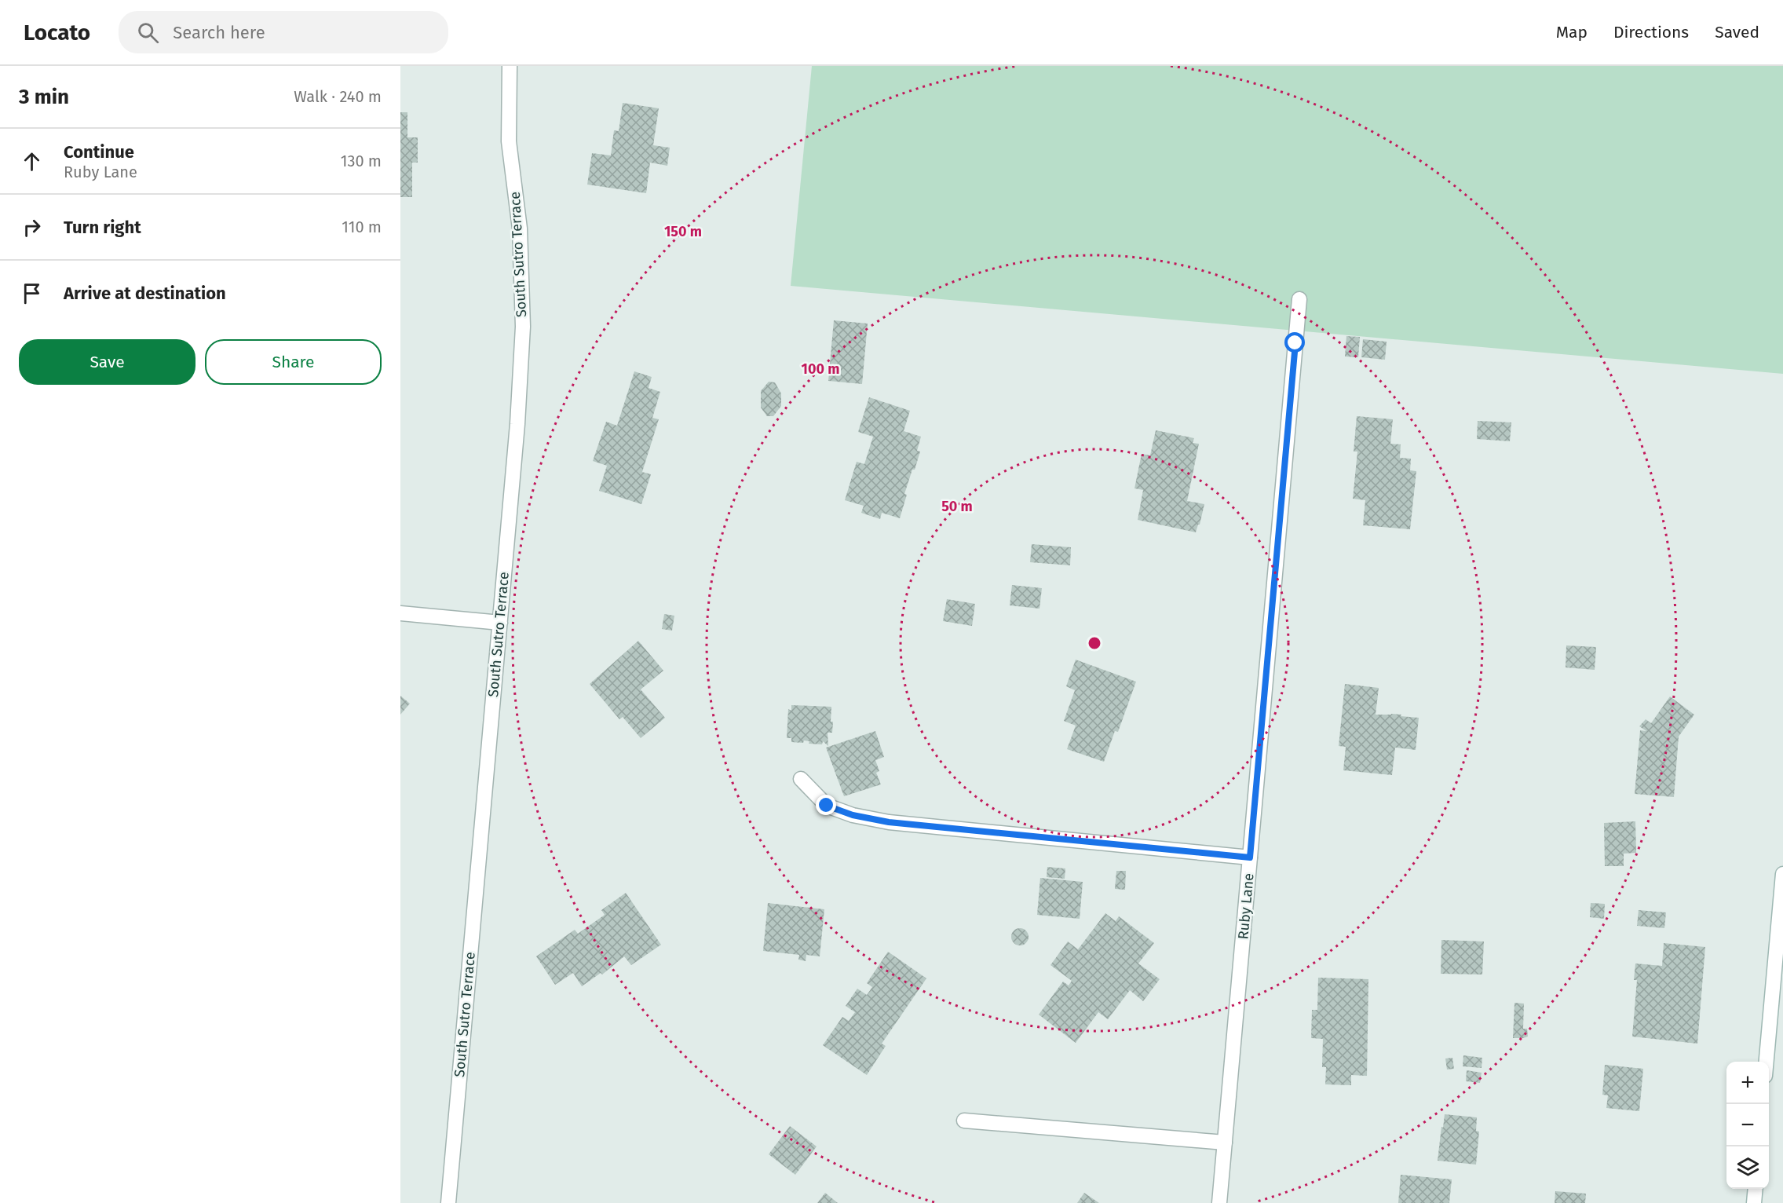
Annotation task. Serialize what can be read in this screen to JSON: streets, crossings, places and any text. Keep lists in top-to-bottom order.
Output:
{
  "streets": {
    "street": ["South Sutro Terrace", "Ruby Lane"]
  },
  "page": {
    "header": "Locato",
    "search": "Search here",
    "nav": ["Map", "Directions", "Saved"],
    "heading": ["3 min", "Walk · 240 m"],
    "list": [
      ["Continue", "Ruby Lane", "130 m"],
      ["Turn right", "110 m"],
      "Arrive at destination"
    ],
    "buttons": ["Save", "Share"],
    "map_buttons": ["+", "−"]
  },
  "rings": ["150 m", "100 m", "50 m"]
}
